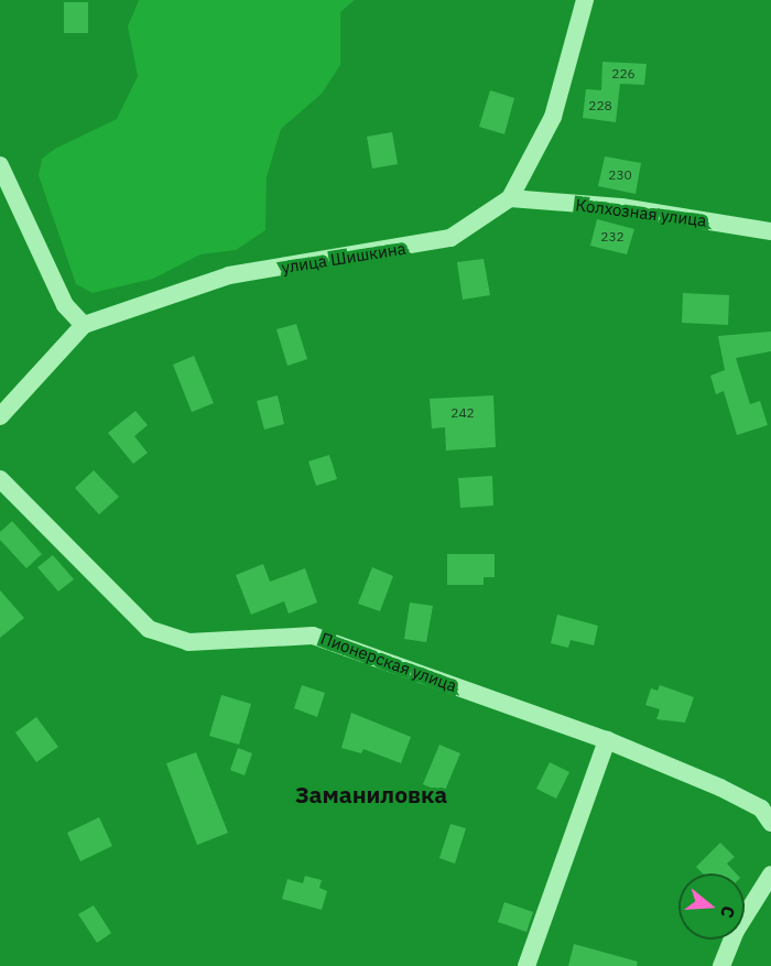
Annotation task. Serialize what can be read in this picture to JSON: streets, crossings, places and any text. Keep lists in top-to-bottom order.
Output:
{
  "streets": {
    "street": ["Колхозная улица", "улица Шишкина", "Пионерская улица"]
  },
  "crossings": [
    ["Колхозная улица", "улица Шишкина"]
  ],
  "districts": ["Заманиловка"],
  "house_numbers": [
    "226",
    "228",
    "230",
    "232",
    "242"
  ],
  "north": "right"
}
